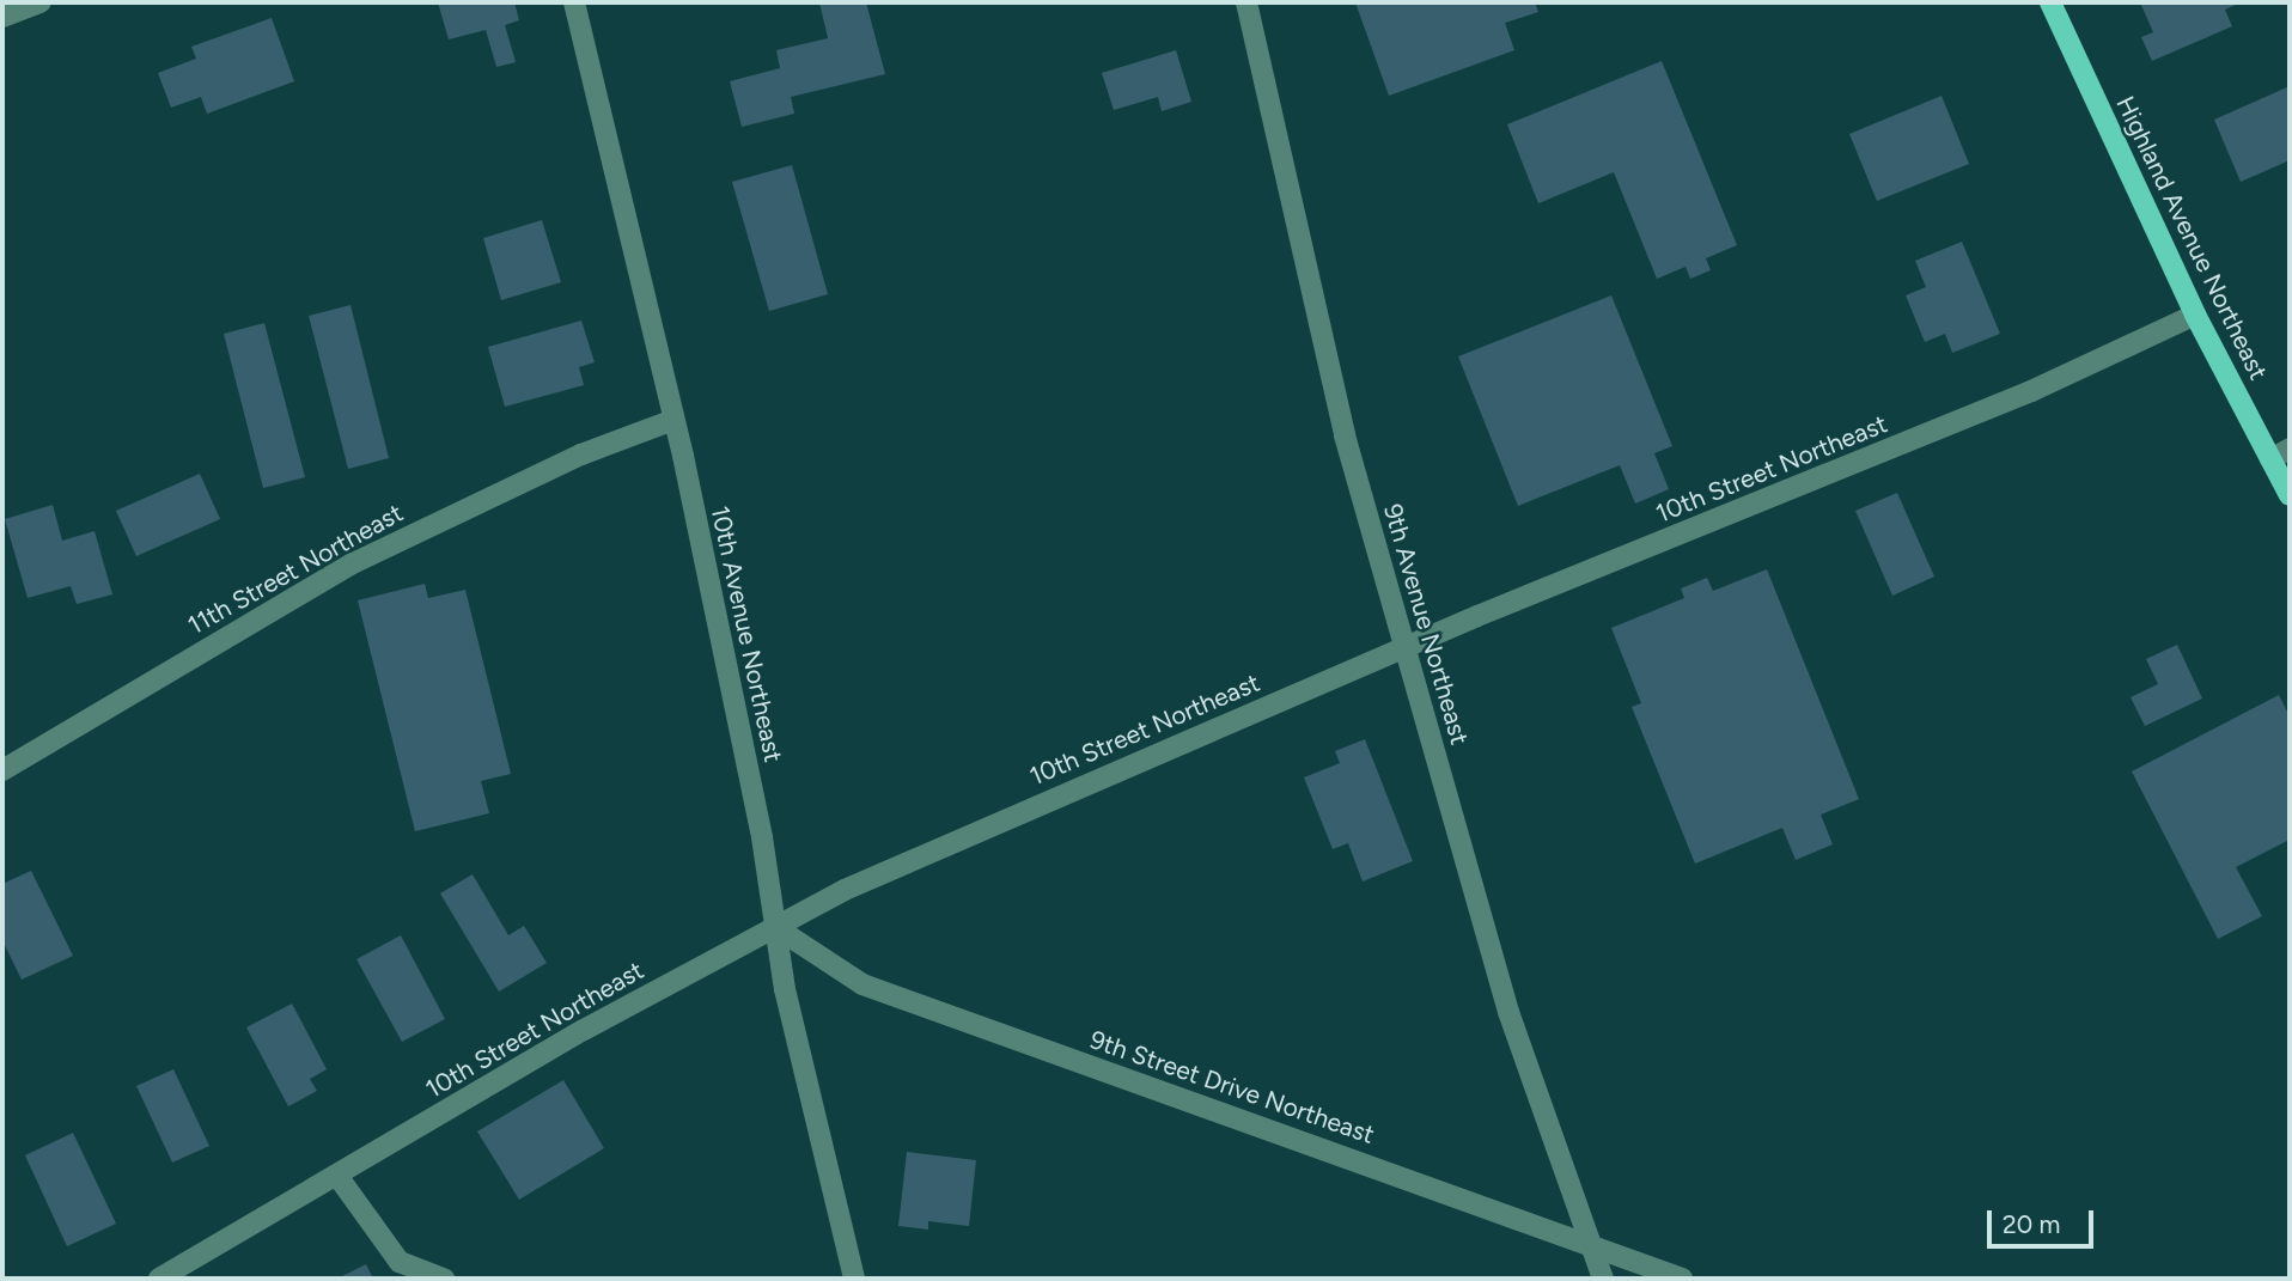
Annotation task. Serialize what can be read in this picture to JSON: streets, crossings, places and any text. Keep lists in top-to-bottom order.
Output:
{
  "streets": {
    "main road": ["Highland Avenue Northeast"],
    "street": [
      "10th Street Northeast",
      "11th Street Northeast",
      "9th Avenue Northeast",
      "10th Avenue Northeast",
      "9th Street Drive Northeast"
    ]
  },
  "crossings": [
    ["Highland Avenue Northeast", "10th Street Northeast"],
    ["10th Street Northeast", "9th Avenue Northeast"],
    ["10th Street Northeast", "10th Avenue Northeast"],
    ["10th Street Northeast", "9th Street Drive Northeast"],
    ["11th Street Northeast", "10th Avenue Northeast"],
    ["9th Avenue Northeast", "9th Street Drive Northeast"],
    ["10th Avenue Northeast", "9th Street Drive Northeast"]
  ],
  "scale_bar": "20 m"
}
